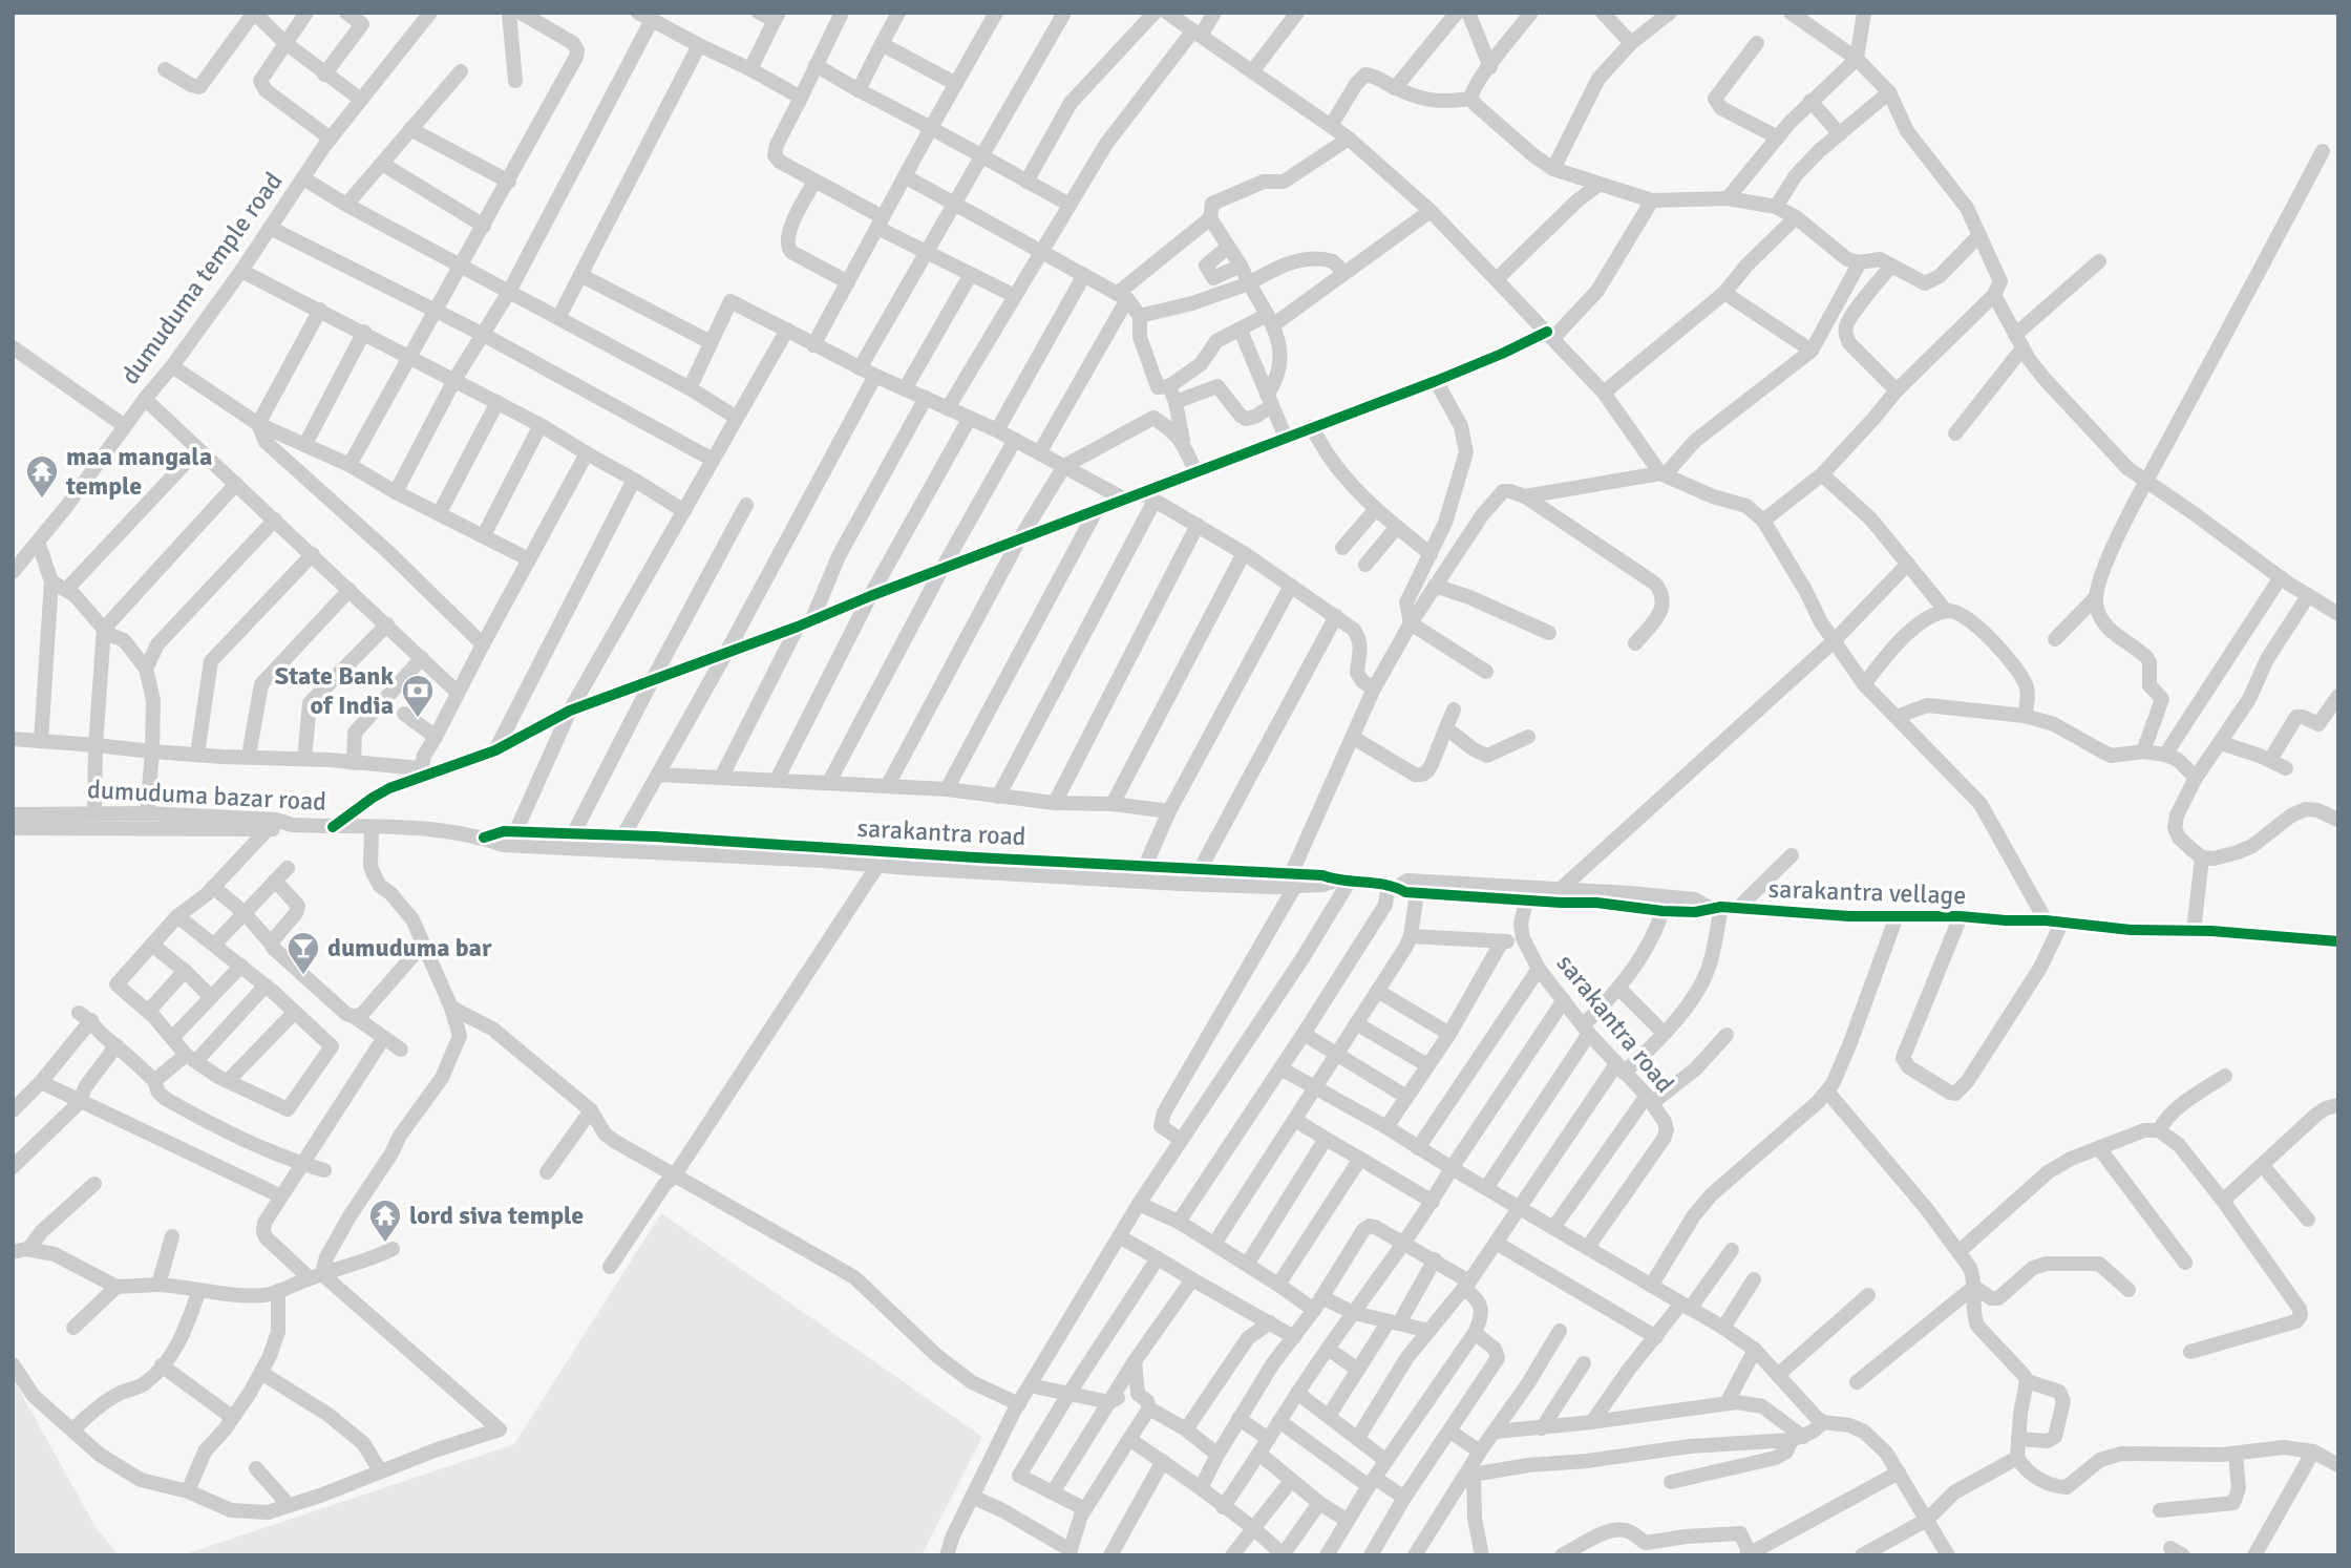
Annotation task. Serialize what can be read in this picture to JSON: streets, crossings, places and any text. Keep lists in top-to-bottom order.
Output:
{
  "streets": {
    "street": [
      "dumuduma temple road",
      "dumuduma bazar road",
      "sarakantra road",
      "sarakantra vellage"
    ]
  },
  "crossings": [
    ["dumuduma bazar road", "sarakantra road"],
    ["sarakantra road", "sarakantra vellage"]
  ],
  "places": {
    "temple": ["maa mangala temple", "lord siva temple"],
    "bank": ["State Bank of India"],
    "bar": ["dumuduma bar"]
  }
}
